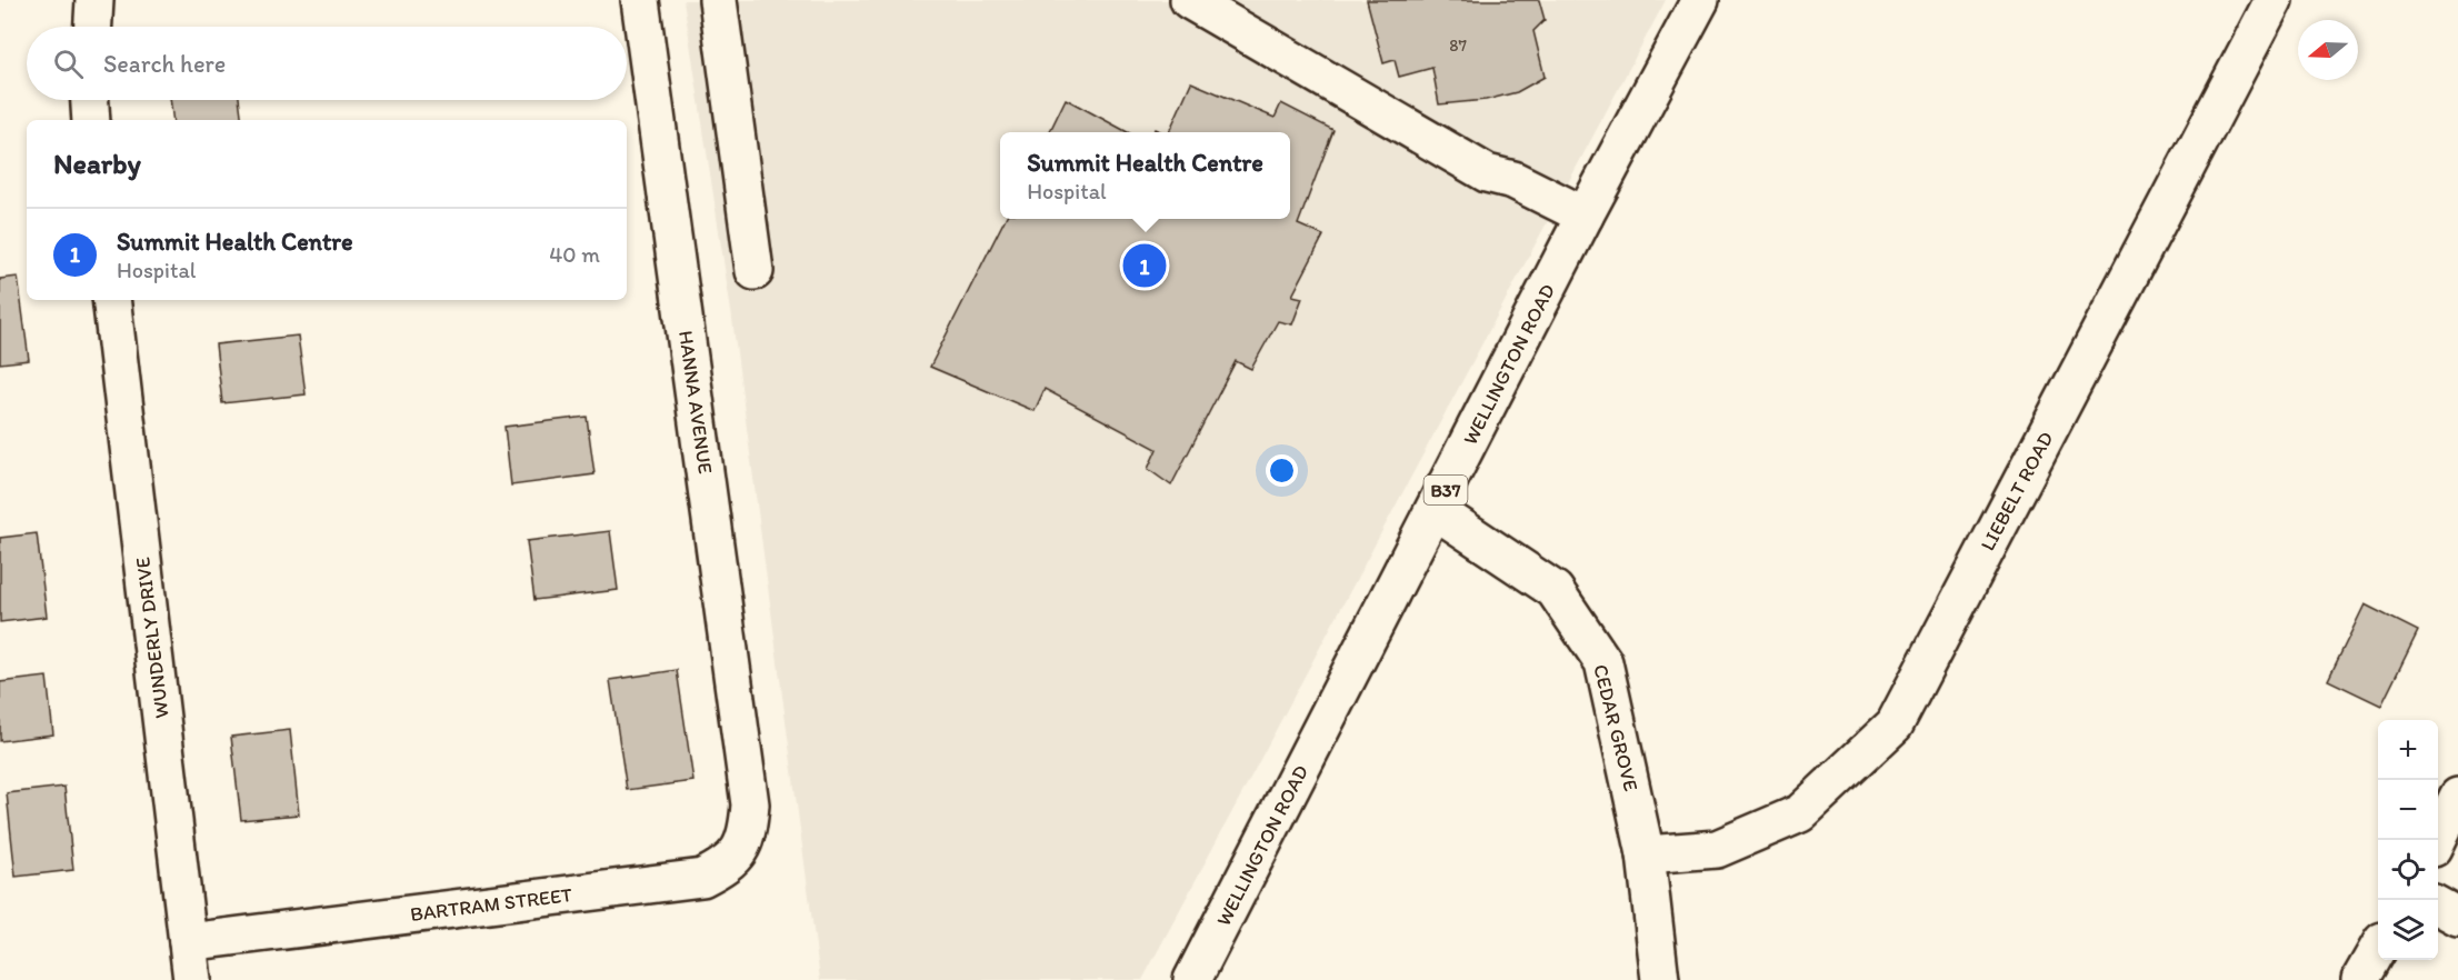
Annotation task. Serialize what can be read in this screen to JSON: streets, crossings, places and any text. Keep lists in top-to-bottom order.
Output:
{
  "streets": {
    "street": [
      "WELLINGTON ROAD",
      "HANNA AVENUE",
      "B37",
      "LIEBELT ROAD",
      "WUNDERLY DRIVE",
      "CEDAR GROVE",
      "BARTRAM STREET"
    ]
  },
  "crossings": [
    ["WELLINGTON ROAD", "CEDAR GROVE"],
    ["HANNA AVENUE", "BARTRAM STREET"],
    ["LIEBELT ROAD", "CEDAR GROVE"],
    ["WUNDERLY DRIVE", "BARTRAM STREET"]
  ],
  "house_numbers": ["87"],
  "north": "left",
  "page": {
    "search": "Search here",
    "heading": "Nearby",
    "popup": ["Summit Health Centre", "Hospital"],
    "list": [
      {
        "mark": "1",
        "name": "Summit Health Centre",
        "note": "Hospital",
        "value": "40 m"
      }
    ],
    "pins": "1",
    "map_buttons": ["+", "−"]
  }
}
